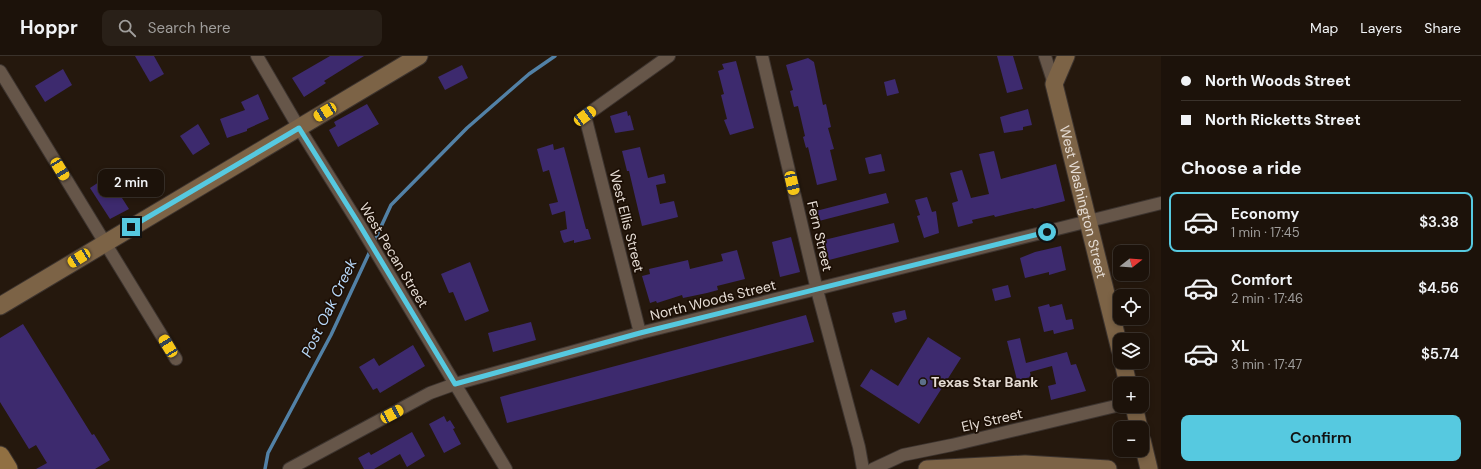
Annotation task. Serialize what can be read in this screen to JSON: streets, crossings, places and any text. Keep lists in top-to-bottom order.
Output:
{
  "streets": {
    "street": [
      "West Washington Street",
      "West Ellis Street",
      "Fern Street",
      "West Pecan Street",
      "North Woods Street",
      "Ely Street"
    ]
  },
  "crossings": [
    ["West Washington Street", "North Woods Street"],
    ["West Ellis Street", "North Woods Street"],
    ["Fern Street", "North Woods Street"],
    ["West Pecan Street", "North Woods Street"]
  ],
  "water": ["Post Oak Creek"],
  "places": ["Texas Star Bank"],
  "north": "right",
  "page": {
    "header": "Hoppr",
    "search": "Search here",
    "nav": ["Map", "Layers", "Share"],
    "banner": ["North Woods Street", "North Ricketts Street"],
    "heading": "Choose a ride",
    "bubble": "2 min",
    "list": [
      {
        "name": "Economy",
        "note": "1 min · 17:45",
        "value": "$3.38"
      },
      {
        "name": "Comfort",
        "note": "2 min · 17:46",
        "value": "$4.56"
      },
      {
        "name": "XL",
        "note": "3 min · 17:47",
        "value": "$5.74"
      }
    ],
    "map_buttons": ["+", "−"],
    "buttons": "Confirm"
  }
}
